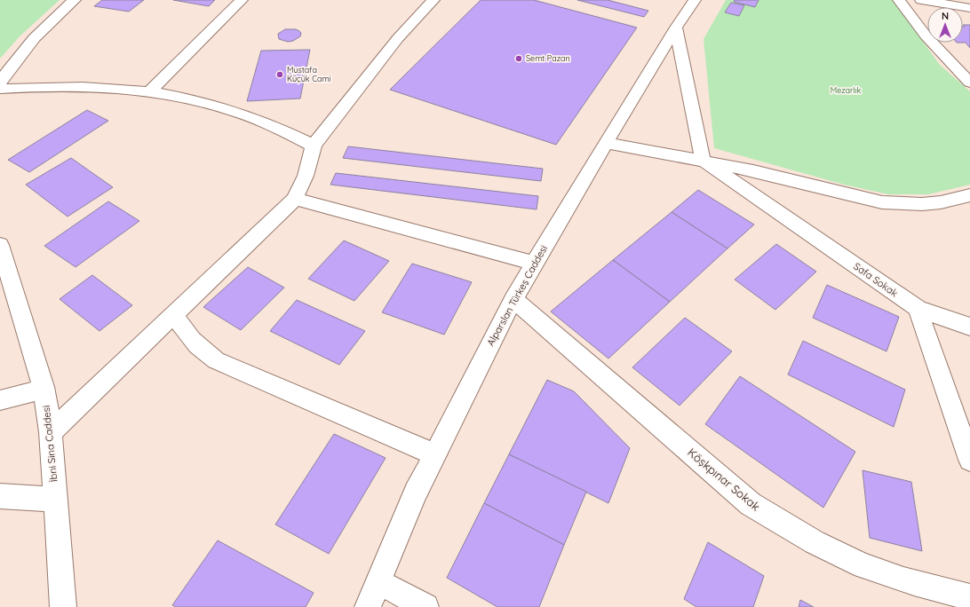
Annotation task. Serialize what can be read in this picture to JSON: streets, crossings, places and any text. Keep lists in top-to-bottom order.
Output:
{
  "streets": {
    "street": [
      "Safa Sokak",
      "Alparslan Türkeş Caddesi",
      "İbni Sina Caddesi",
      "Köşkpınar Sokak"
    ]
  },
  "crossings": [
    ["Alparslan Türkeş Caddesi", "Köşkpınar Sokak"]
  ],
  "parks": ["Mezarlık"],
  "places": ["Semt Pazarı", "Mustafa Küçük Cami"],
  "north": "top"
}
